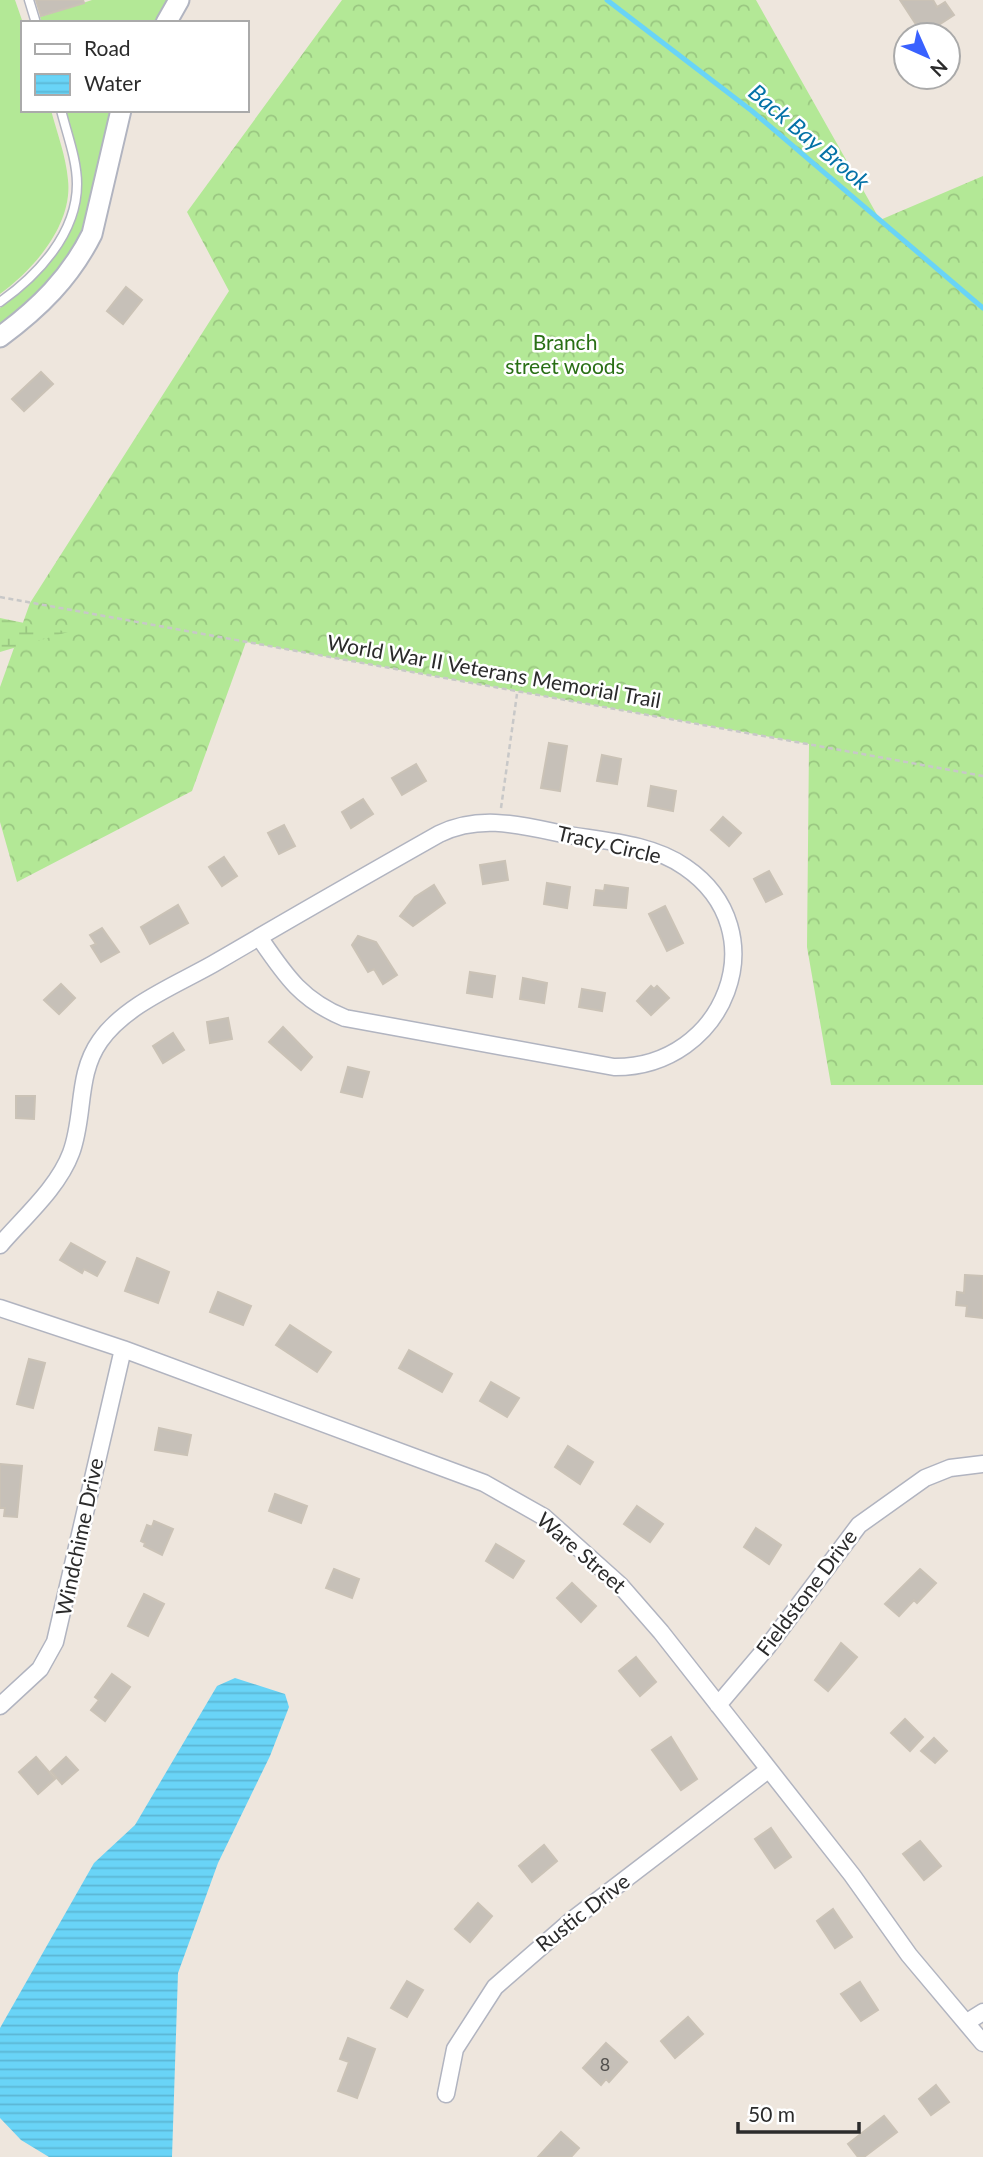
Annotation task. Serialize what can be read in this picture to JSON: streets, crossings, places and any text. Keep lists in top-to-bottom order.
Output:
{
  "streets": {
    "street": [
      "Tracy Circle",
      "Windchime Drive",
      "Ware Street",
      "Fieldstone Drive",
      "Rustic Drive"
    ],
    "path": ["World War II Veterans Memorial Trail"]
  },
  "crossings": [
    ["Windchime Drive", "Ware Street"],
    ["Ware Street", "Fieldstone Drive"],
    ["Ware Street", "Rustic Drive"]
  ],
  "water": ["Back Bay Brook"],
  "parks": ["Branch street woods"],
  "house_numbers": ["8"],
  "legend": ["Road", "Water"],
  "scale_bar": "50 m",
  "north": "bottom right"
}
